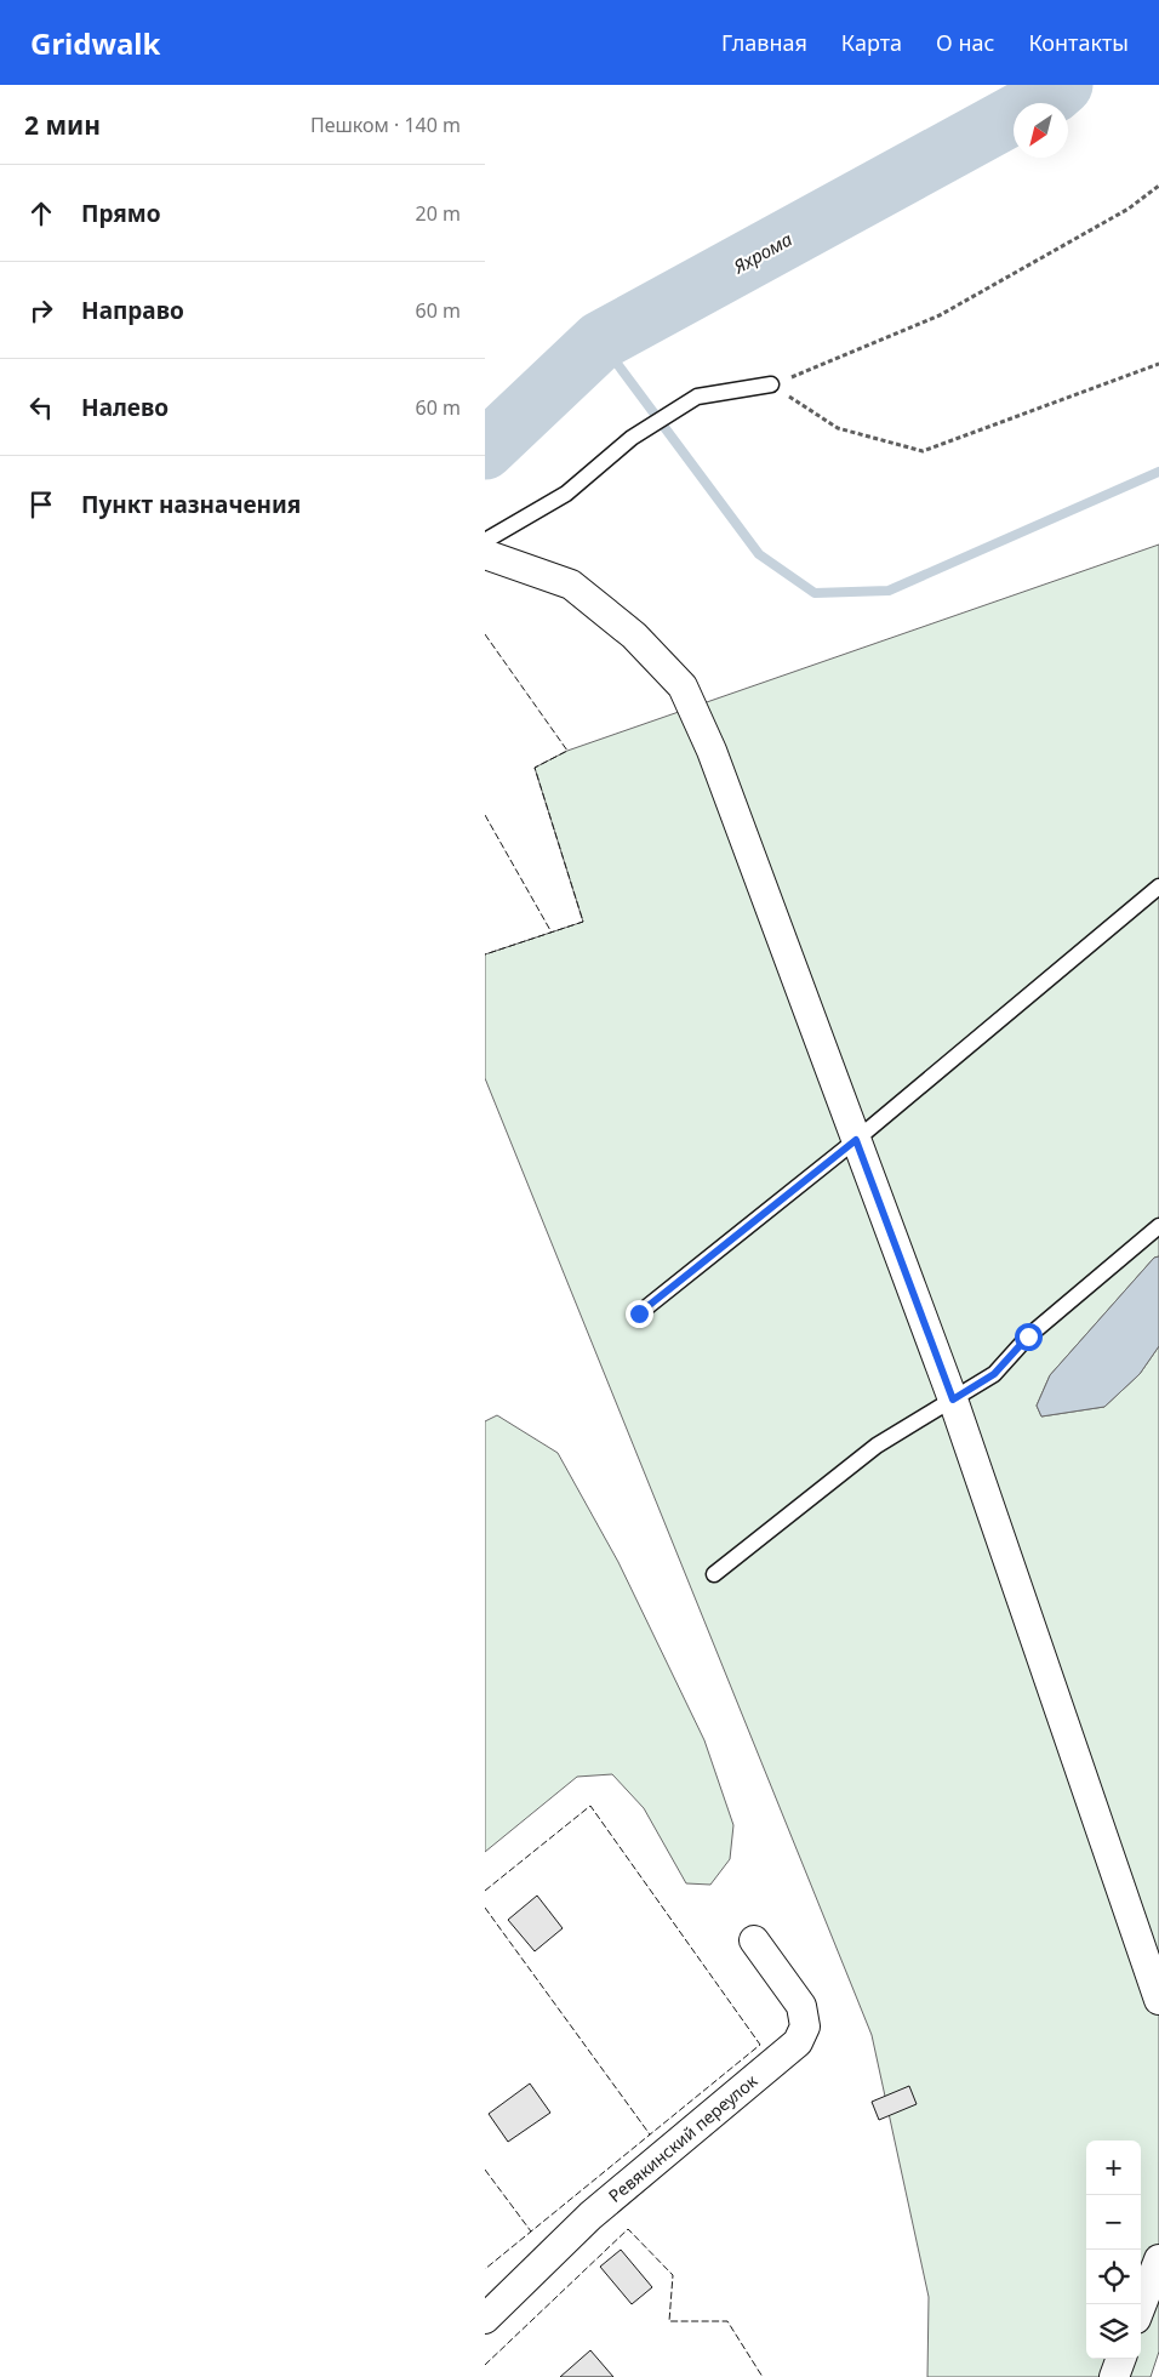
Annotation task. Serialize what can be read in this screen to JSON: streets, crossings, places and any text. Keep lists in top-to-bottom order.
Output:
{
  "streets": {
    "street": ["Ревякинский переулок"]
  },
  "water": ["Яхрома"],
  "north": "bottom left",
  "page": {
    "header": "Gridwalk",
    "nav": [
      "Главная",
      "Карта",
      "О нас",
      "Контакты"
    ],
    "heading": ["2 мин", "Пешком · 140 m"],
    "list": [
      ["Прямо", "20 m"],
      ["Направо", "60 m"],
      ["Налево", "60 m"],
      "Пункт назначения"
    ],
    "map_buttons": ["+", "−"]
  }
}
